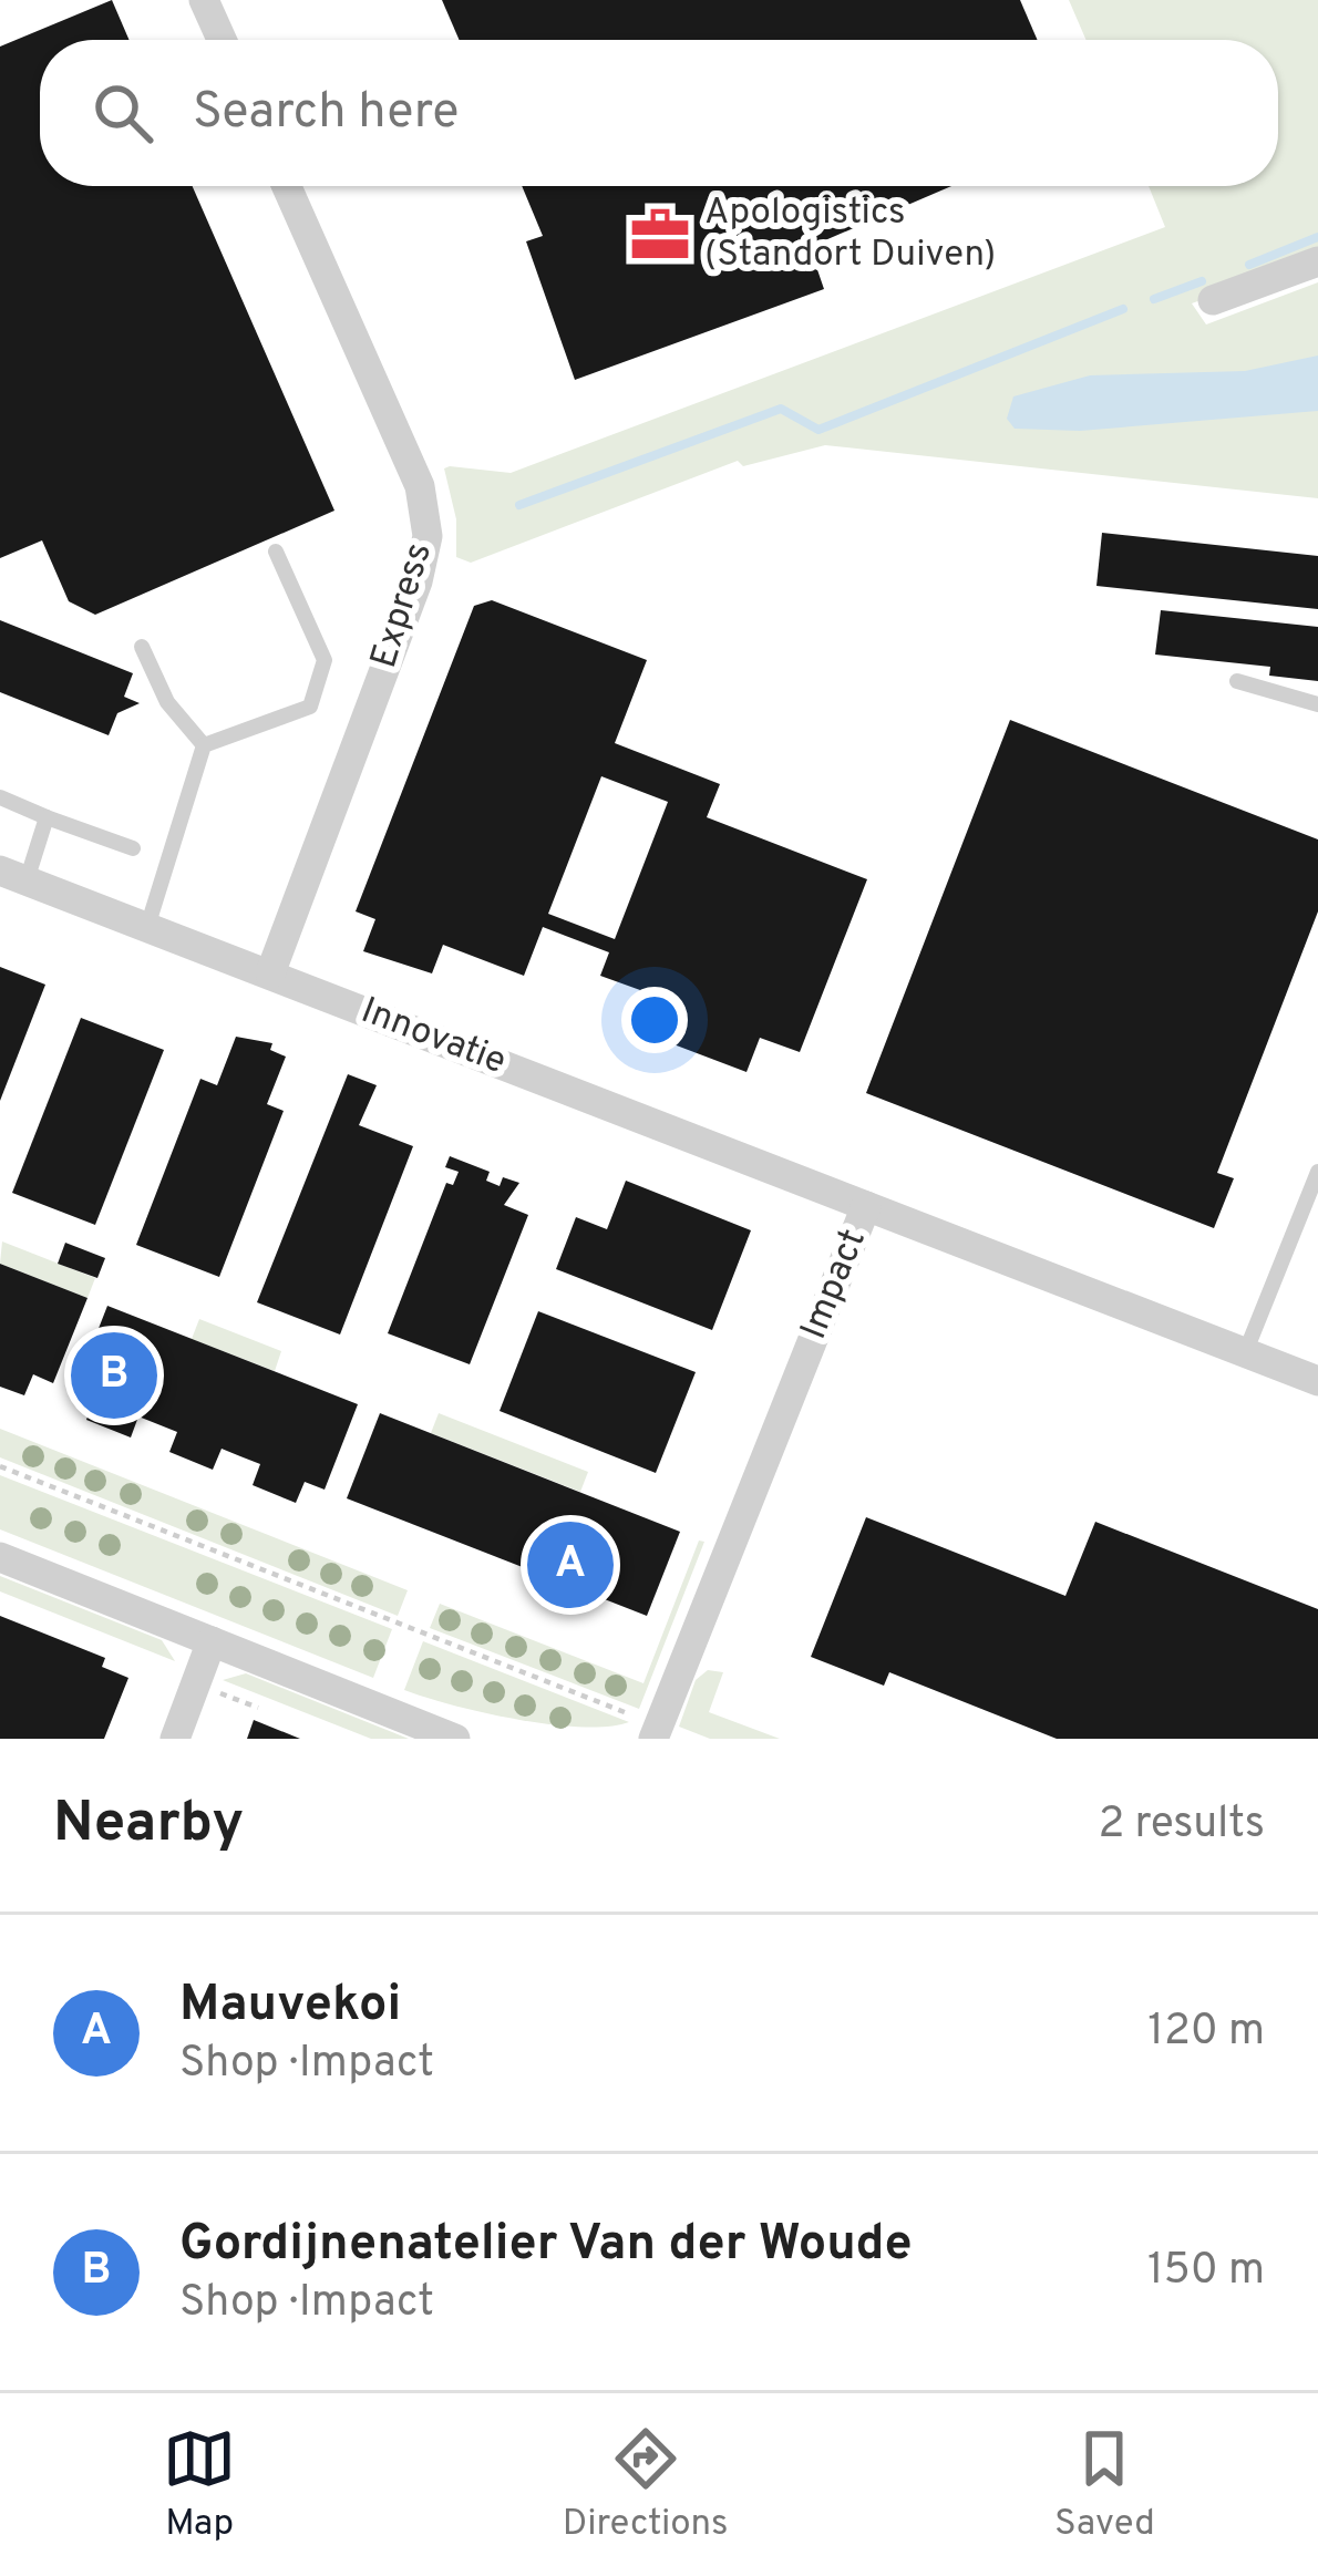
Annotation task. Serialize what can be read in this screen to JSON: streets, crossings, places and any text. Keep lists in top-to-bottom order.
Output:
{
  "streets": {
    "street": ["Express", "Innovatie", "Impact"]
  },
  "crossings": [
    ["Express", "Innovatie"],
    ["Innovatie", "Impact"]
  ],
  "places": {
    "office": ["Apologistics (Standort Duiven)"]
  },
  "page": {
    "search": "Search here",
    "pins": ["B", "A"],
    "heading": ["Nearby", "2 results"],
    "list": [
      {
        "mark": "A",
        "name": "Mauvekoi",
        "note": "Shop · Impact",
        "value": "120 m"
      },
      {
        "mark": "B",
        "name": "Gordijnenatelier Van der Woude",
        "note": "Shop · Impact",
        "value": "150 m"
      }
    ],
    "nav": ["Map", "Directions", "Saved"]
  }
}
